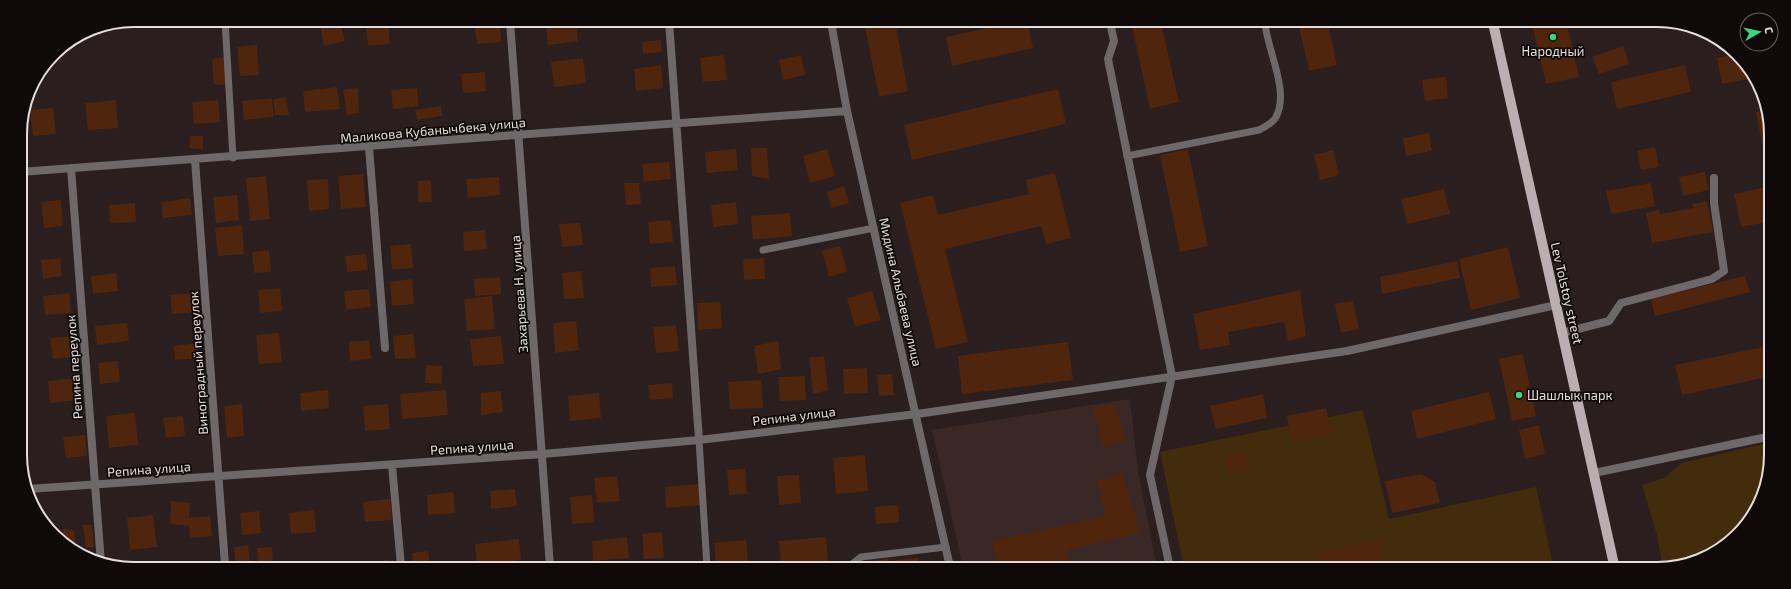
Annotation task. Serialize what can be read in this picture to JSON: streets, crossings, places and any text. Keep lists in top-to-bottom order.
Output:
{
  "streets": {
    "main road": ["Lev Tolstoy street"],
    "street": [
      "Маликова Кубанычбека улица",
      "Мидина Алыбаева улица",
      "Захарьева Н. улица",
      "Виноградный переулок",
      "Репина переулок",
      "Репина улица"
    ]
  },
  "crossings": [
    ["Маликова Кубанычбека улица", "Мидина Алыбаева улица"],
    ["Маликова Кубанычбека улица", "Захарьева Н. улица"],
    ["Маликова Кубанычбека улица", "Виноградный переулок"],
    ["Маликова Кубанычбека улица", "Репина переулок"],
    ["Мидина Алыбаева улица", "Репина улица"],
    ["Lev Tolstoy street", "Репина улица"],
    ["Захарьева Н. улица", "Репина улица"],
    ["Виноградный переулок", "Репина улица"],
    ["Репина переулок", "Репина улица"]
  ],
  "places": ["Народный", "Шашлык парк"],
  "north": "right"
}
